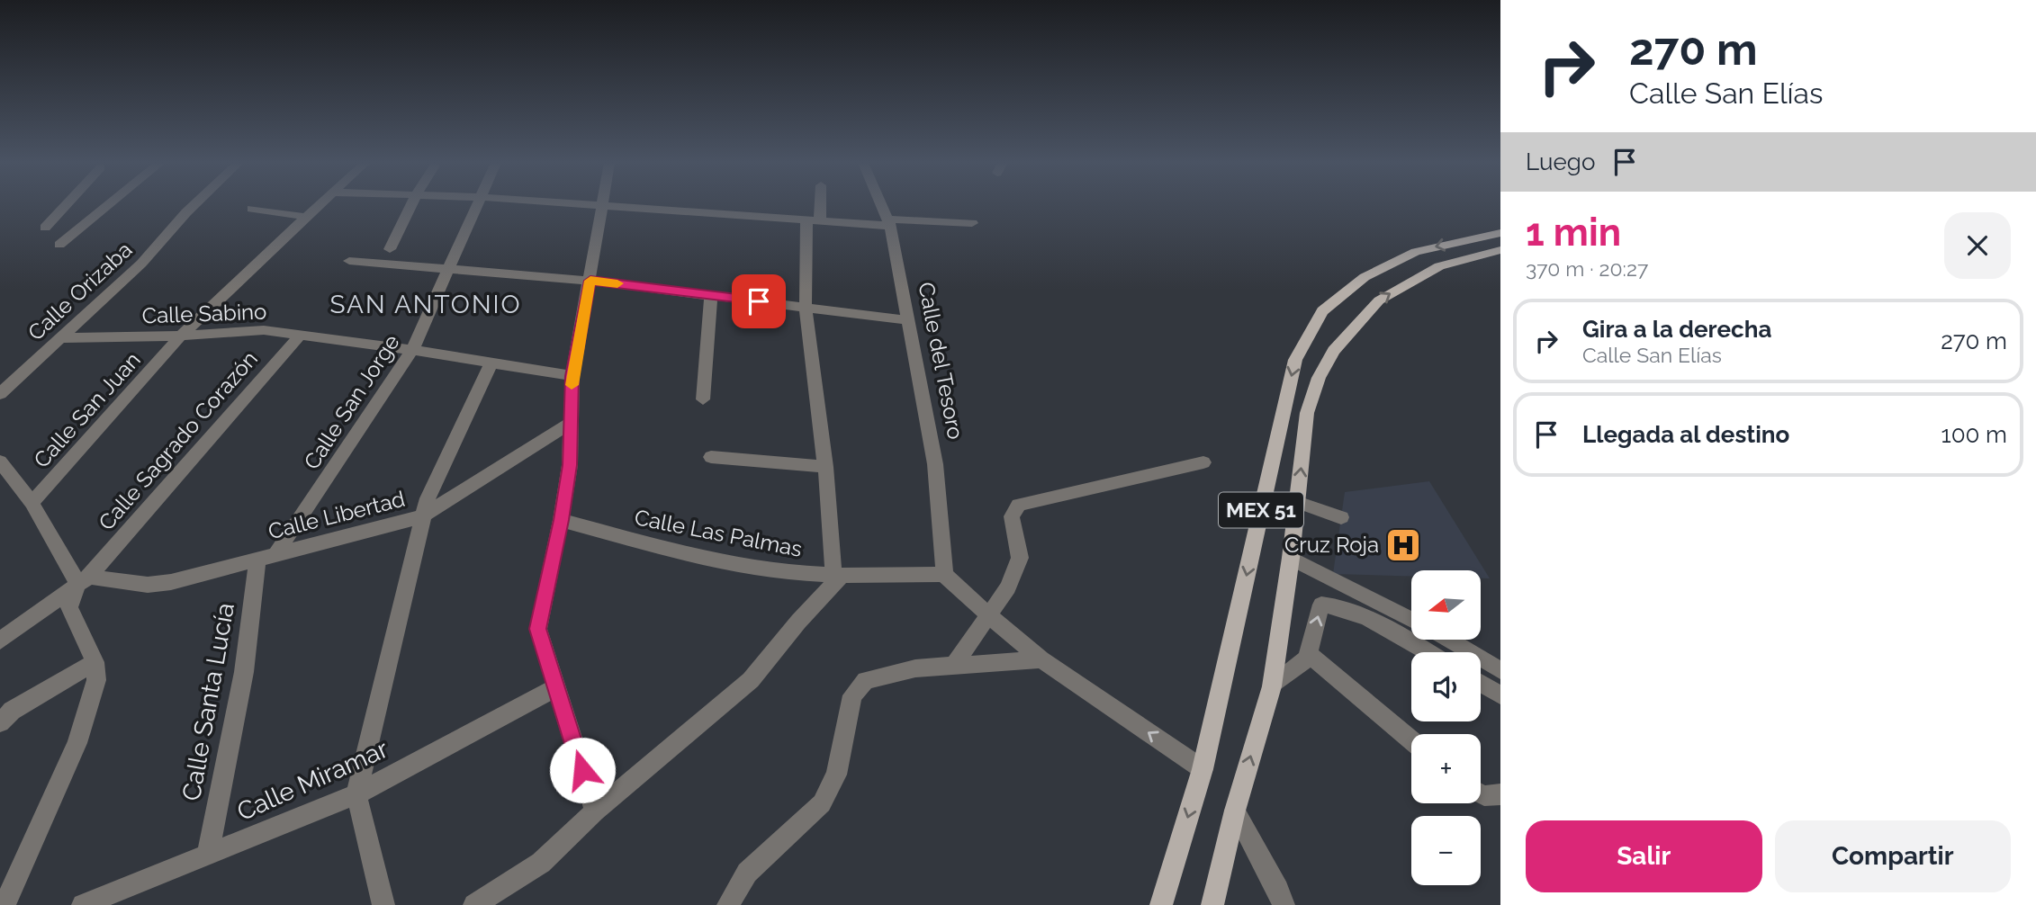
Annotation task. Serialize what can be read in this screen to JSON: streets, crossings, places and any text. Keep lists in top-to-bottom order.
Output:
{
  "streets": {
    "main road": ["MEX 51"],
    "street": [
      "Calle Orizaba",
      "Calle Sabino",
      "Calle del Tesoro",
      "Calle San Jorge",
      "Calle San Juan",
      "Calle Sagrado Corazón",
      "Calle Libertad",
      "Calle Las Palmas",
      "Calle Santa Lucía",
      "Calle Miramar"
    ]
  },
  "crossings": [
    ["Calle Orizaba", "Calle Sabino"],
    ["Calle Sabino", "Calle San Jorge"],
    ["Calle Sabino", "Calle San Juan"],
    ["Calle Sabino", "Calle Sagrado Corazón"],
    ["Calle del Tesoro", "Calle Las Palmas"],
    ["Calle San Jorge", "Calle Libertad"],
    ["Calle San Jorge", "Calle Santa Lucía"],
    ["Calle Sagrado Corazón", "Calle Libertad"],
    ["Calle Libertad", "Calle Santa Lucía"],
    ["Calle Santa Lucía", "Calle Miramar"]
  ],
  "districts": ["SAN ANTONIO"],
  "places": {
    "hospital": ["Cruz Roja"]
  },
  "north": "left",
  "page": {
    "turn": ["270 m", "Calle San Elías"],
    "then": "Luego",
    "heading": ["1 min", "370 m · 20:27"],
    "list": [
      {
        "name": "Gira a la derecha",
        "note": "Calle San Elías",
        "value": "270 m"
      },
      {
        "name": "Llegada al destino",
        "value": "100 m"
      }
    ],
    "map_buttons": ["+", "−"],
    "buttons": ["Salir", "Compartir"]
  }
}
